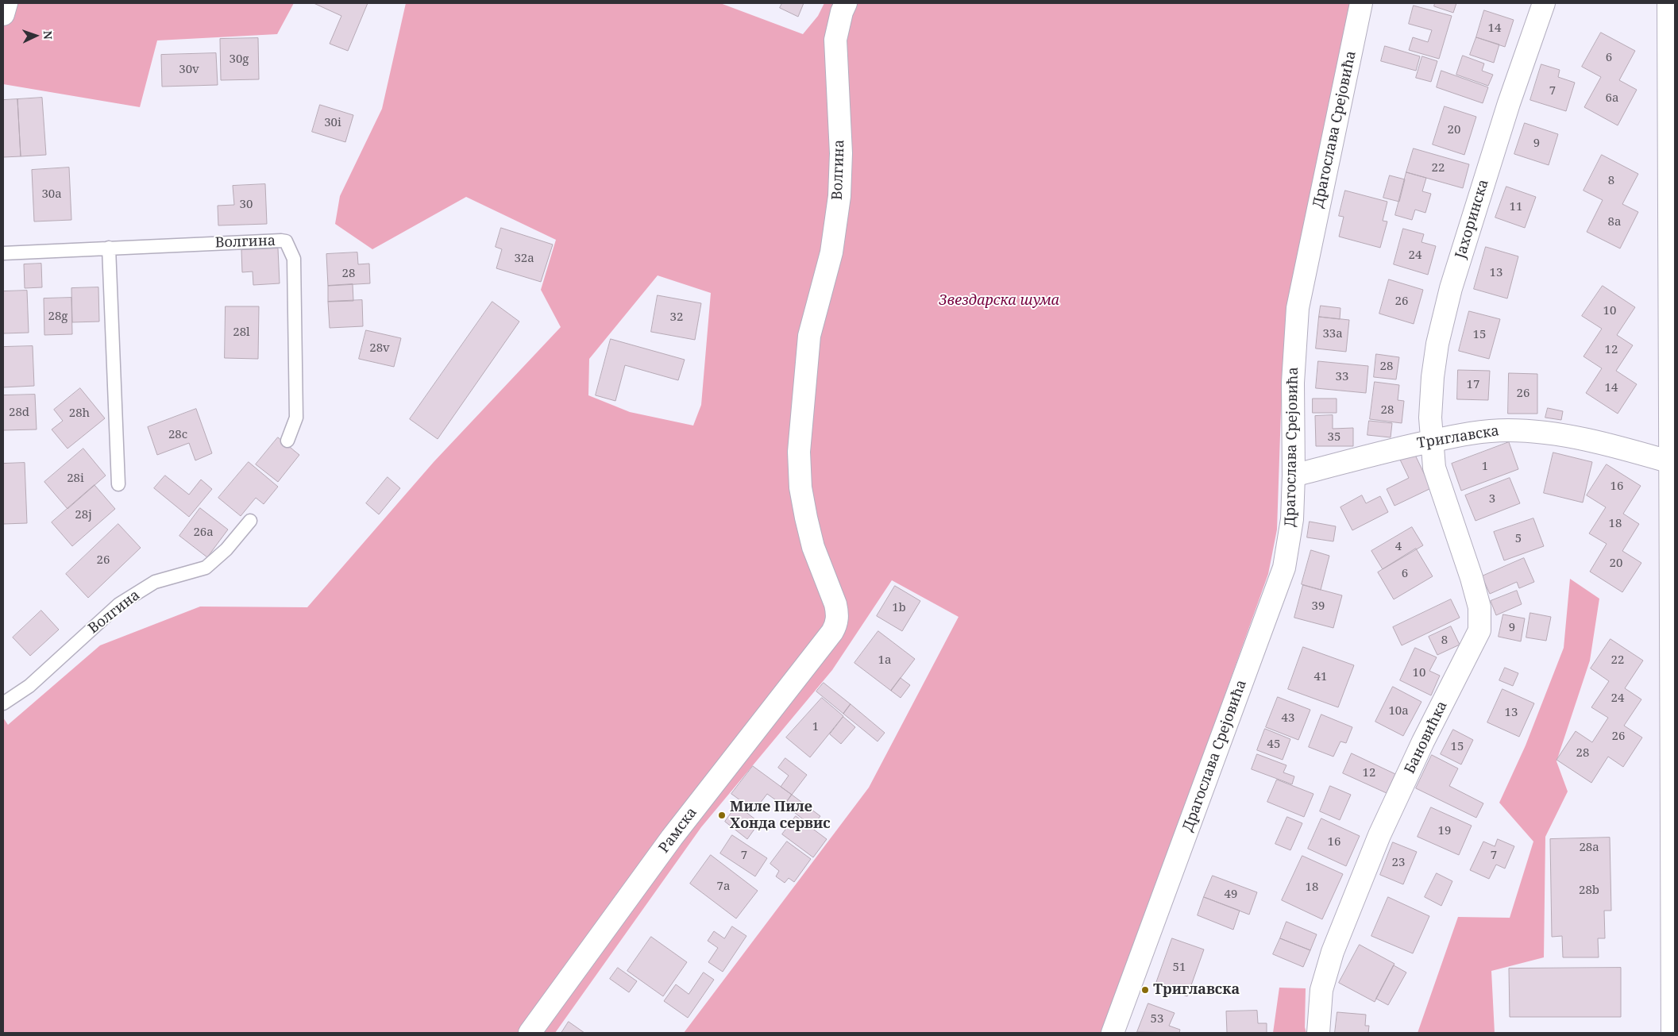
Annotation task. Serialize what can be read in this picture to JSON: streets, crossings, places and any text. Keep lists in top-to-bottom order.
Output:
{
  "streets": {
    "street": [
      "Драгослава Срејовића",
      "Волгина",
      "Јахоринска",
      "Триглавска",
      "Бановићка",
      "Рамска"
    ]
  },
  "crossings": [
    ["Драгослава Срејовића", "Триглавска"],
    ["Волгина", "Рамска"],
    ["Јахоринска", "Триглавска"],
    ["Јахоринска", "Бановићка"],
    ["Триглавска", "Бановићка"]
  ],
  "parks": ["Звездарска шума"],
  "places": ["Миле Пиле Хонда сервис", "Триглавска"],
  "house_numbers": [
    "14",
    "6",
    "30g",
    "30v",
    "7",
    "6a",
    "30i",
    "20",
    "9",
    "22",
    "8",
    "30a",
    "30",
    "11",
    "8a",
    "24",
    "32a",
    "13",
    "28",
    "26",
    "10",
    "28g",
    "32",
    "28l",
    "33a",
    "15",
    "28v",
    "12",
    "28",
    "33",
    "17",
    "14",
    "26",
    "28",
    "28d",
    "28h",
    "28c",
    "35",
    "1",
    "28i",
    "16",
    "3",
    "28j",
    "18",
    "26a",
    "5",
    "4",
    "26",
    "20",
    "6",
    "39",
    "1b",
    "9",
    "8",
    "1a",
    "22",
    "10",
    "41",
    "24",
    "10a",
    "13",
    "43",
    "1",
    "26",
    "45",
    "15",
    "28",
    "12",
    "19",
    "16",
    "28a",
    "7",
    "7",
    "23",
    "7a",
    "18",
    "28b",
    "49",
    "51",
    "53"
  ],
  "north": "right"
}
